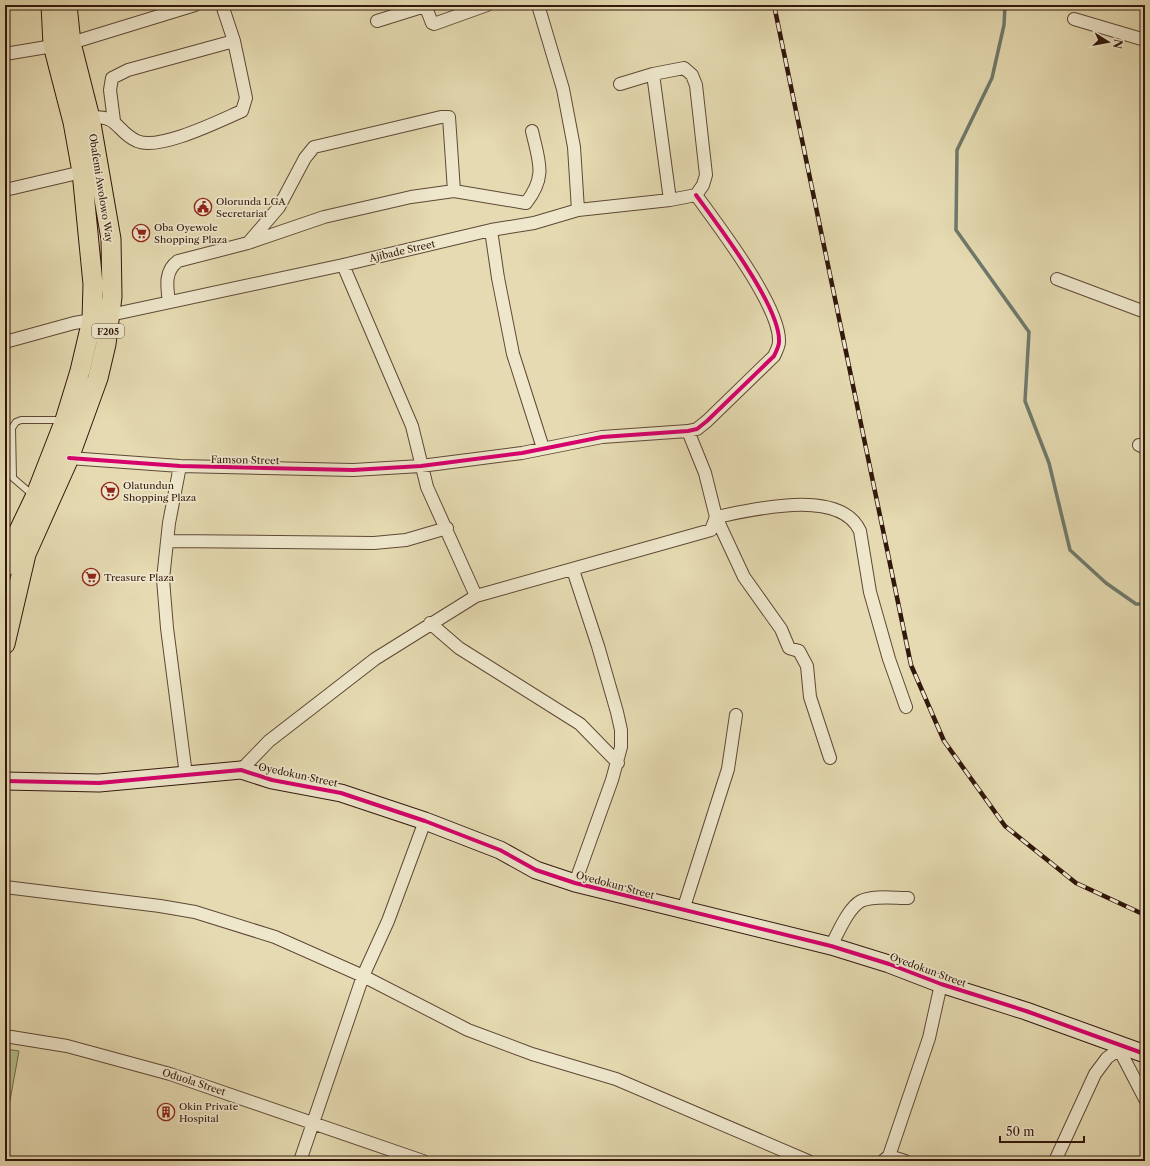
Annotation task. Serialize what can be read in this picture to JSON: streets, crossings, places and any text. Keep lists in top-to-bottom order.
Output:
{
  "streets": {
    "main road": ["Obafemi Awolowo Way", "F205"],
    "street": [
      "Ajibade Street",
      "Famson Street",
      "Oyedokun Street",
      "Oduola Street"
    ]
  },
  "crossings": [
    ["Obafemi Awolowo Way", "Ajibade Street"],
    ["Obafemi Awolowo Way", "Famson Street"],
    ["Ajibade Street", "Famson Street"]
  ],
  "places": {
    "public building": ["Olorunda LGA Secretariat"],
    "supermarket": ["Oba Oyewole Shopping Plaza", "Olatundun Shopping Plaza", "Treasure Plaza"],
    "building": ["Okin Private Hospital"]
  },
  "scale_bar": "50 m",
  "north": "right"
}
